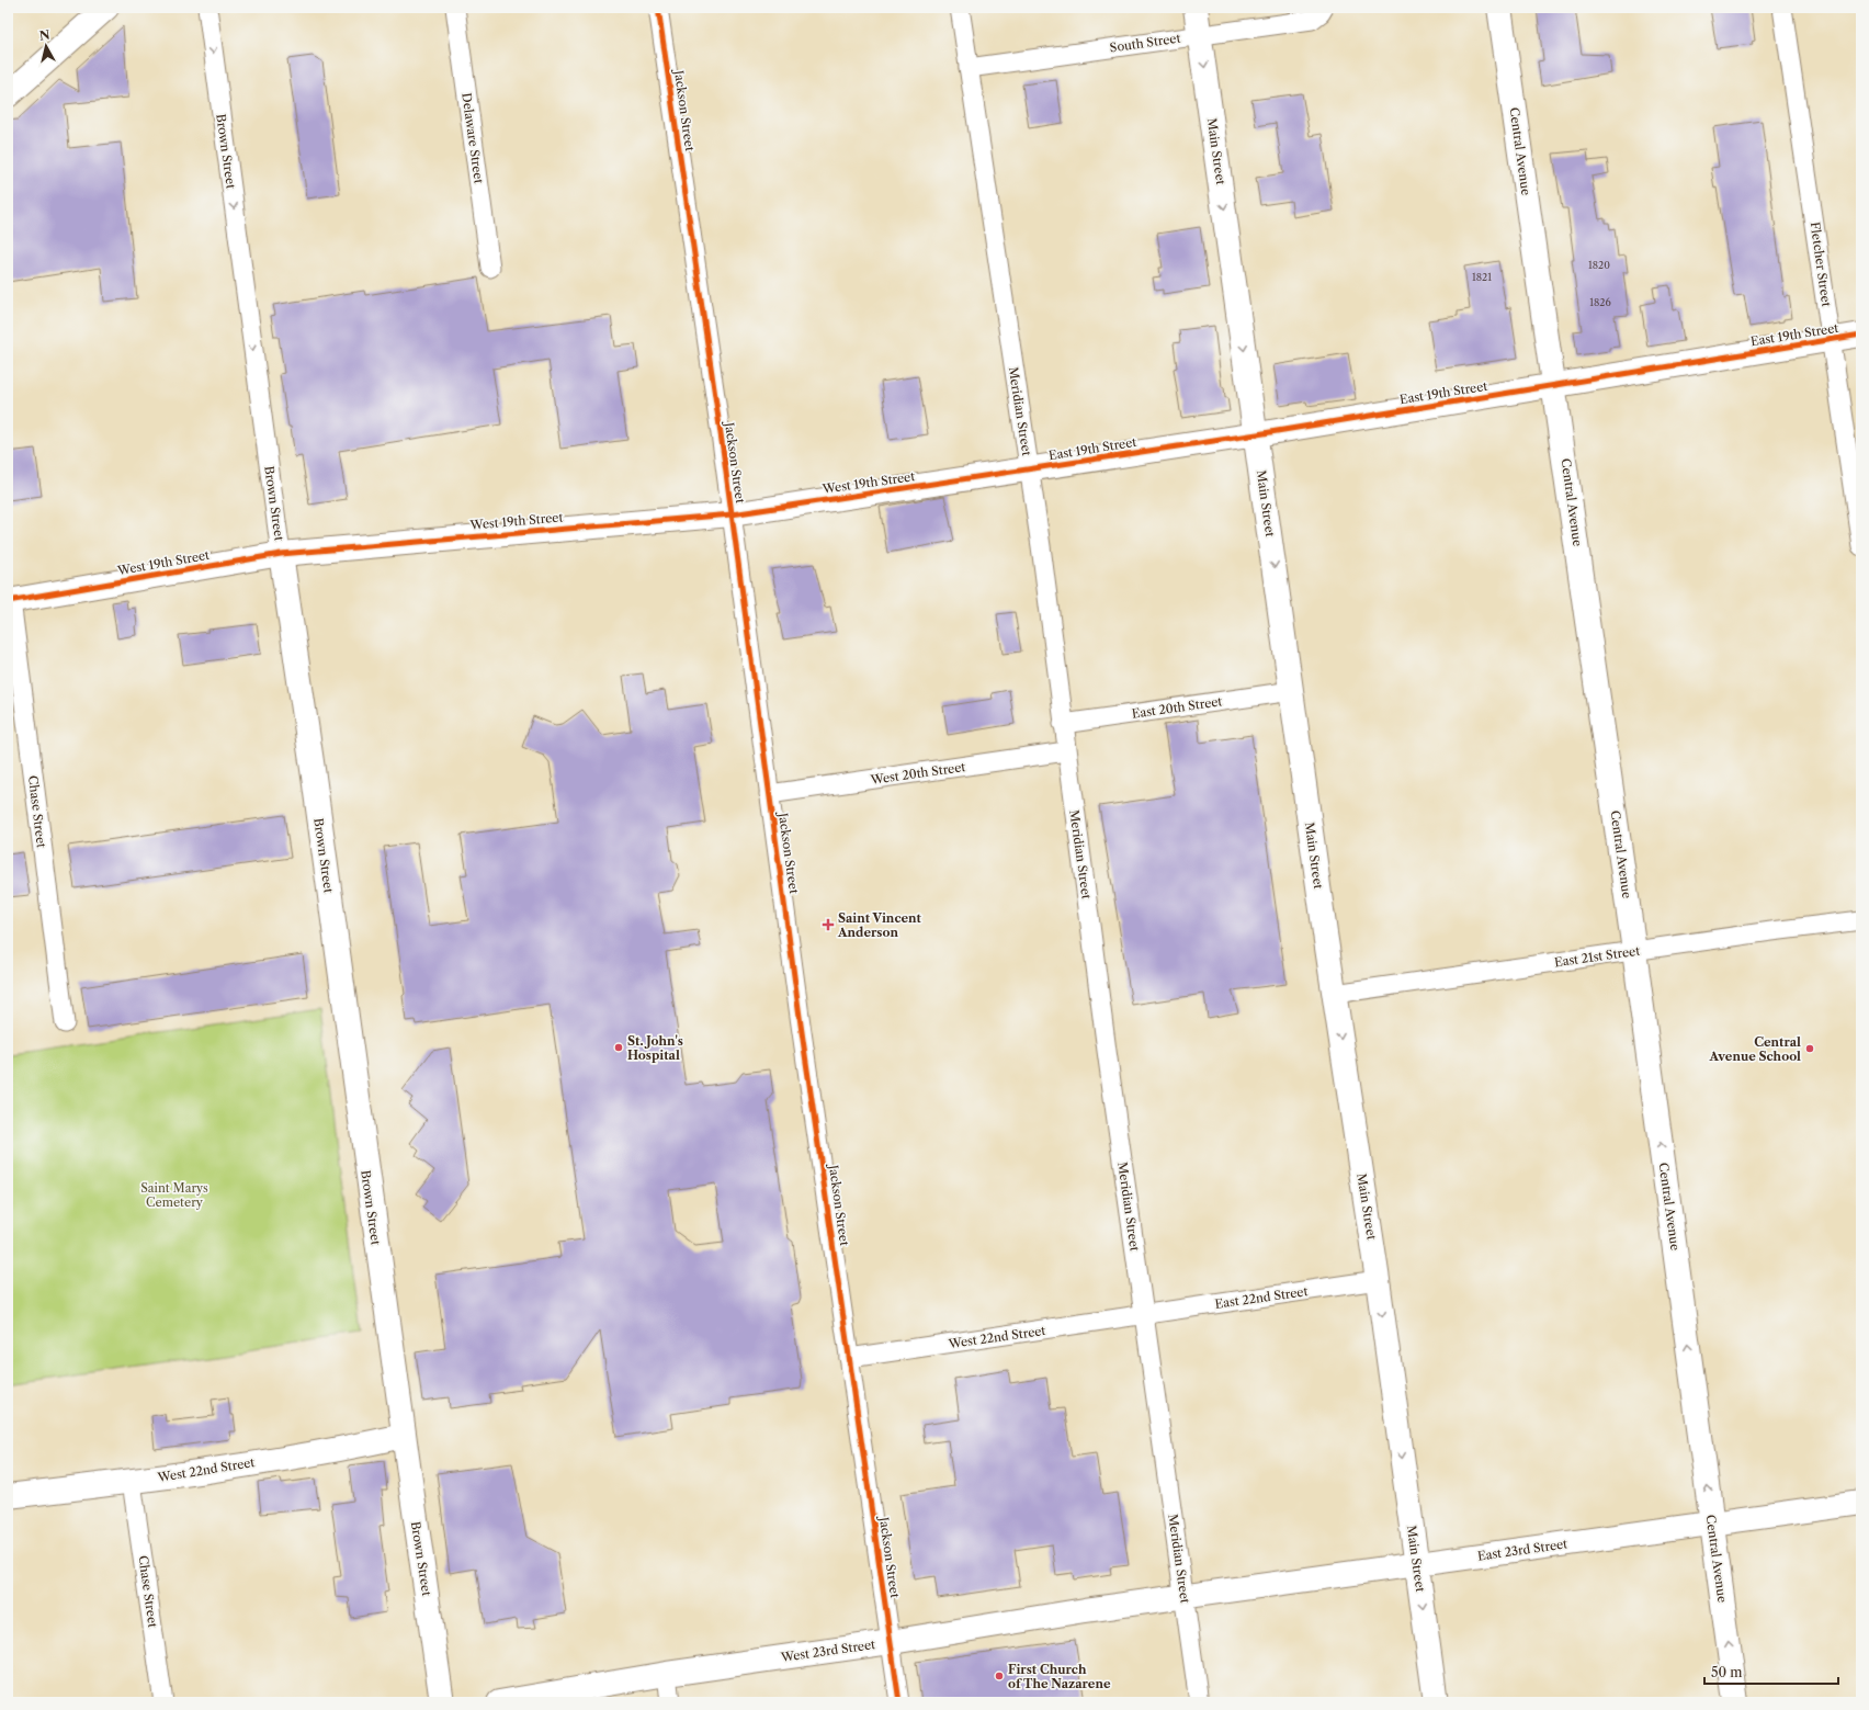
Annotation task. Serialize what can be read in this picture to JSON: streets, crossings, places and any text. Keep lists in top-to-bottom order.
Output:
{
  "streets": {
    "street": [
      "South Street",
      "Jackson Street",
      "Delaware Street",
      "Brown Street",
      "Main Street",
      "Central Avenue",
      "Fletcher Street",
      "East 19th Street",
      "Meridian Street",
      "West 19th Street",
      "East 20th Street",
      "West 20th Street",
      "Chase Street",
      "East 21st Street",
      "East 22nd Street",
      "West 22nd Street",
      "East 23rd Street",
      "West 23rd Street"
    ]
  },
  "crossings": [
    ["South Street", "Main Street"],
    ["South Street", "Meridian Street"],
    ["Jackson Street", "West 19th Street"],
    ["Jackson Street", "West 20th Street"],
    ["Jackson Street", "West 22nd Street"],
    ["Jackson Street", "West 23rd Street"],
    ["Brown Street", "West 19th Street"],
    ["Brown Street", "West 22nd Street"],
    ["Main Street", "East 19th Street"],
    ["Main Street", "East 20th Street"],
    ["Main Street", "East 21st Street"],
    ["Main Street", "East 22nd Street"],
    ["Main Street", "East 23rd Street"],
    ["Central Avenue", "East 19th Street"],
    ["Central Avenue", "East 21st Street"],
    ["Central Avenue", "East 23rd Street"],
    ["Fletcher Street", "East 19th Street"],
    ["East 19th Street", "Meridian Street"],
    ["East 19th Street", "West 19th Street"],
    ["Meridian Street", "West 19th Street"],
    ["Meridian Street", "East 20th Street"],
    ["Meridian Street", "West 20th Street"],
    ["Meridian Street", "East 22nd Street"],
    ["Meridian Street", "West 22nd Street"],
    ["Meridian Street", "East 23rd Street"],
    ["Meridian Street", "West 23rd Street"],
    ["West 19th Street", "Chase Street"],
    ["Chase Street", "West 22nd Street"],
    ["East 22nd Street", "West 22nd Street"],
    ["East 23rd Street", "West 23rd Street"]
  ],
  "one_way": ["Main Street", "Central Avenue"],
  "parks": ["Saint Marys Cemetery"],
  "places": {
    "health": ["Saint Vincent Anderson"],
    "other": ["St. John's Hospital", "Central Avenue School", "First Church of The Nazarene"]
  },
  "house_numbers": ["1820", "1821", "1826"],
  "scale_bar": "50 m",
  "north": "top"
}
